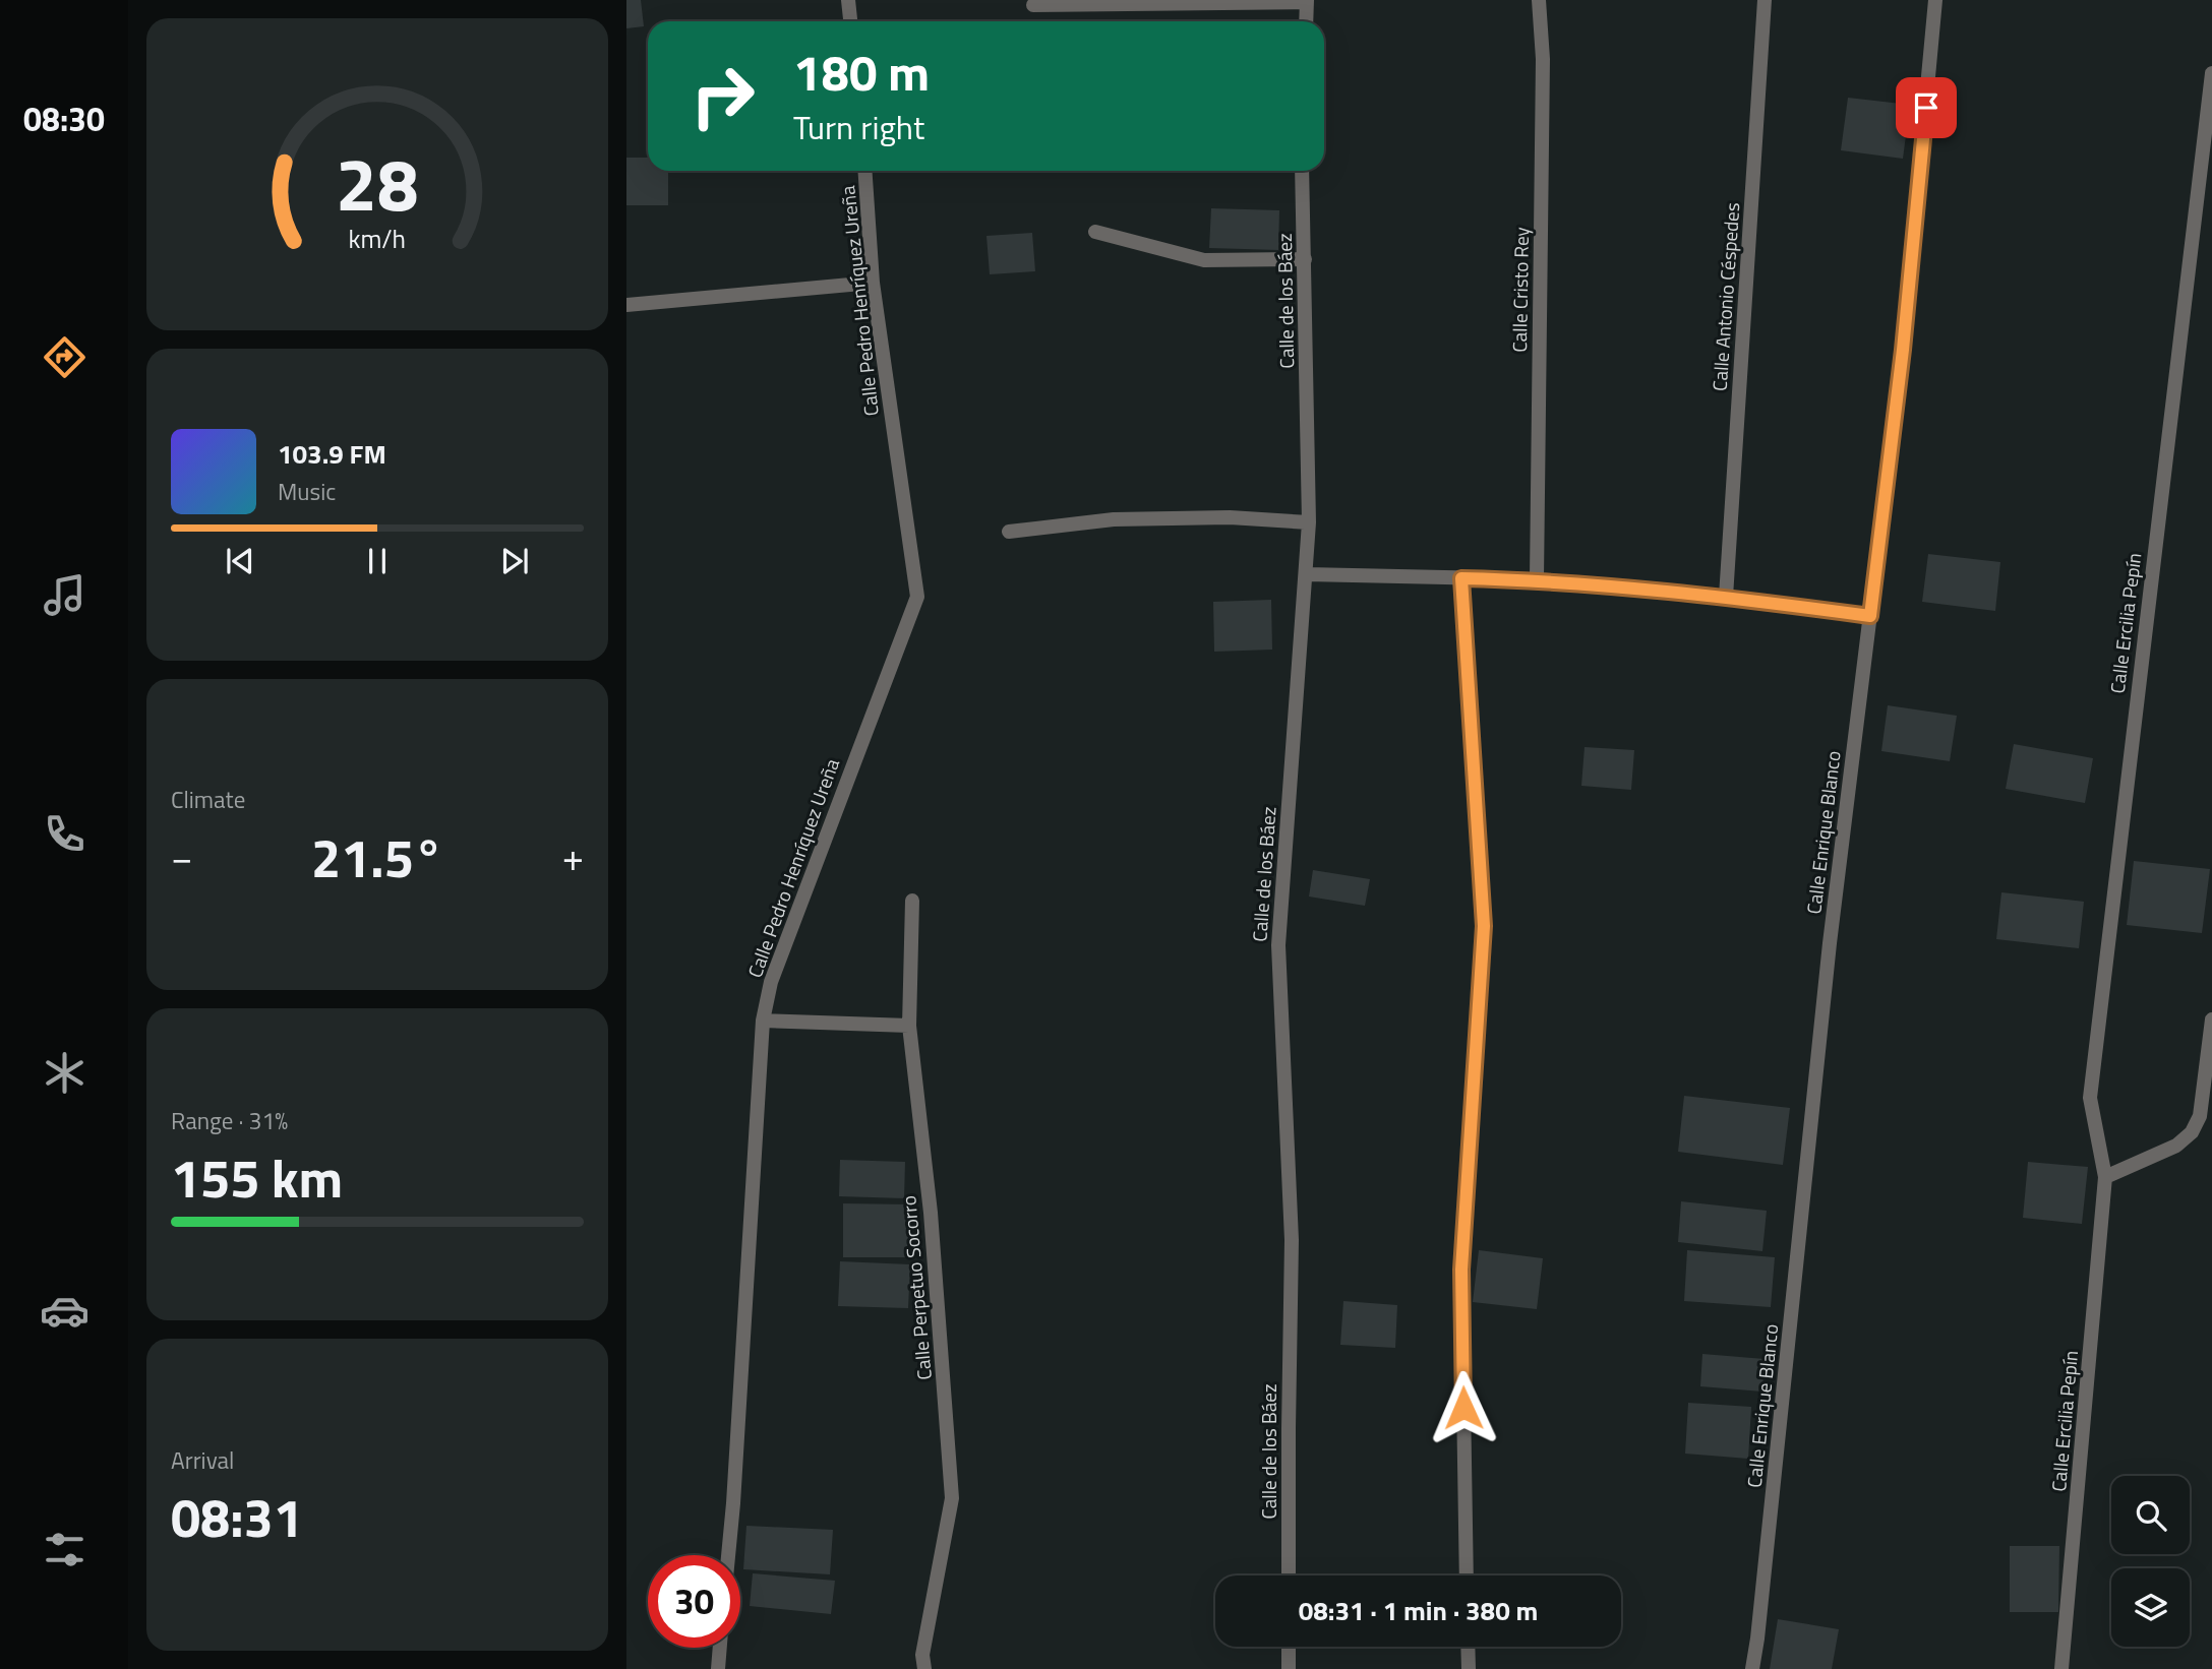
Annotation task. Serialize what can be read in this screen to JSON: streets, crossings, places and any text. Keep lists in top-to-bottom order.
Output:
{
  "streets": {
    "street": [
      "Calle Cristo Rey",
      "Calle Antonio Céspedes",
      "Calle Pedro Henríquez Ureña",
      "Calle de los Báez",
      "Calle Ercilia Pepín",
      "Calle Enrique Blanco",
      "Calle Perpetuo Socorro"
    ]
  },
  "page": {
    "tabs": "08:30",
    "turn": ["180 m", "Turn right"],
    "song": ["103.9 FM", "Music"],
    "tile": [
      "Climate",
      ["Range · 31%", "155 km"],
      ["Arrival", "08:31"]
    ],
    "heat": ["−", "21.5°", "+"],
    "limit": "30",
    "trip": "08:31 · 1 min · 380 m",
    "gauge": ["28", "km/h"]
  }
}
